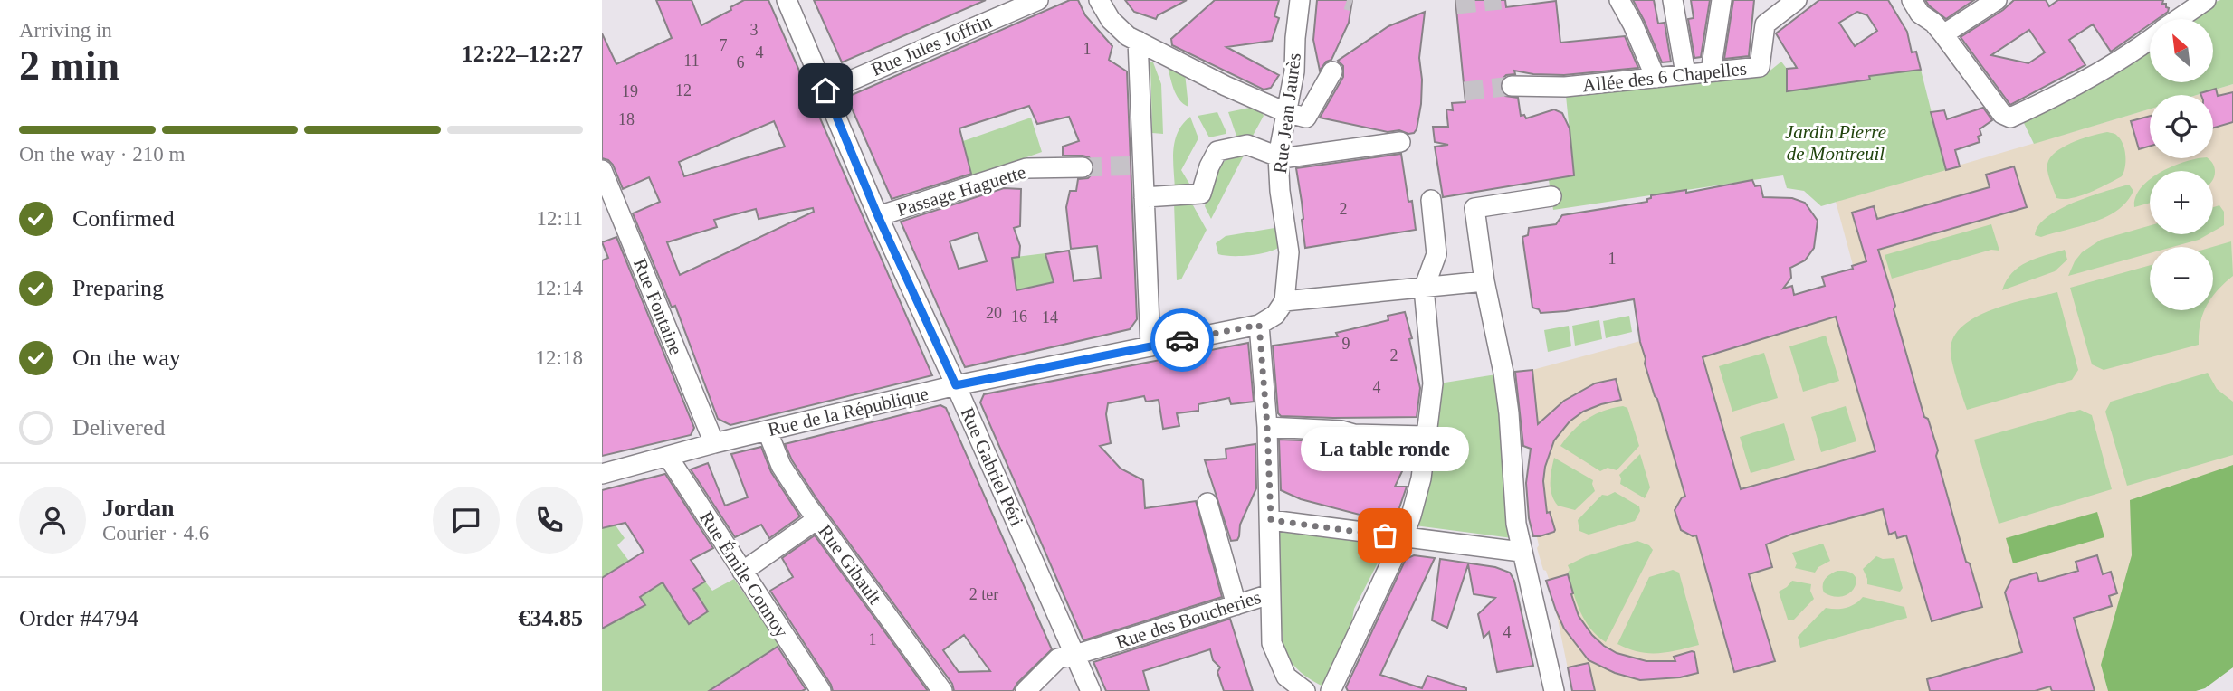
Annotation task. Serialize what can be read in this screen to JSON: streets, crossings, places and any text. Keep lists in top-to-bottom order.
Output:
{
  "streets": {
    "street": [
      "Rue Jules Joffrin",
      "Allée des 6 Chapelles",
      "Rue Jean Jaurès",
      "Passage Haguette",
      "Rue Fontaine",
      "Rue de la République",
      "Rue Gabriel Péri",
      "Rue Gibault",
      "Rue Émile Connoy",
      "Rue des Boucheries"
    ]
  },
  "crossings": [
    ["Rue Jules Joffrin", "Rue Gabriel Péri"],
    ["Passage Haguette", "Rue Gabriel Péri"],
    ["Rue Fontaine", "Rue de la République"],
    ["Rue de la République", "Rue Gabriel Péri"],
    ["Rue de la République", "Rue Gibault"],
    ["Rue de la République", "Rue Émile Connoy"],
    ["Rue Gabriel Péri", "Rue des Boucheries"]
  ],
  "parks": ["Jardin Pierre de Montreuil"],
  "places": ["La table ronde"],
  "house_numbers": [
    "3",
    "7",
    "1",
    "4",
    "11",
    "6",
    "12",
    "19",
    "18",
    "2",
    "1",
    "20",
    "16",
    "14",
    "9",
    "2",
    "4",
    "2 ter",
    "4",
    "1"
  ],
  "north": "top left",
  "page": {
    "heading": ["2 min", "Arriving in", "12:22–12:27"],
    "panel": [
      "Jordan",
      "Courier · 4.6",
      "Order #4794",
      "€34.85"
    ],
    "map_buttons": ["+", "−"],
    "bar": "On the way · 210 m",
    "list": [
      ["Confirmed", "12:11"],
      ["Preparing", "12:14"],
      ["On the way", "12:18"],
      "Delivered"
    ],
    "bubble": "La table ronde"
  }
}
